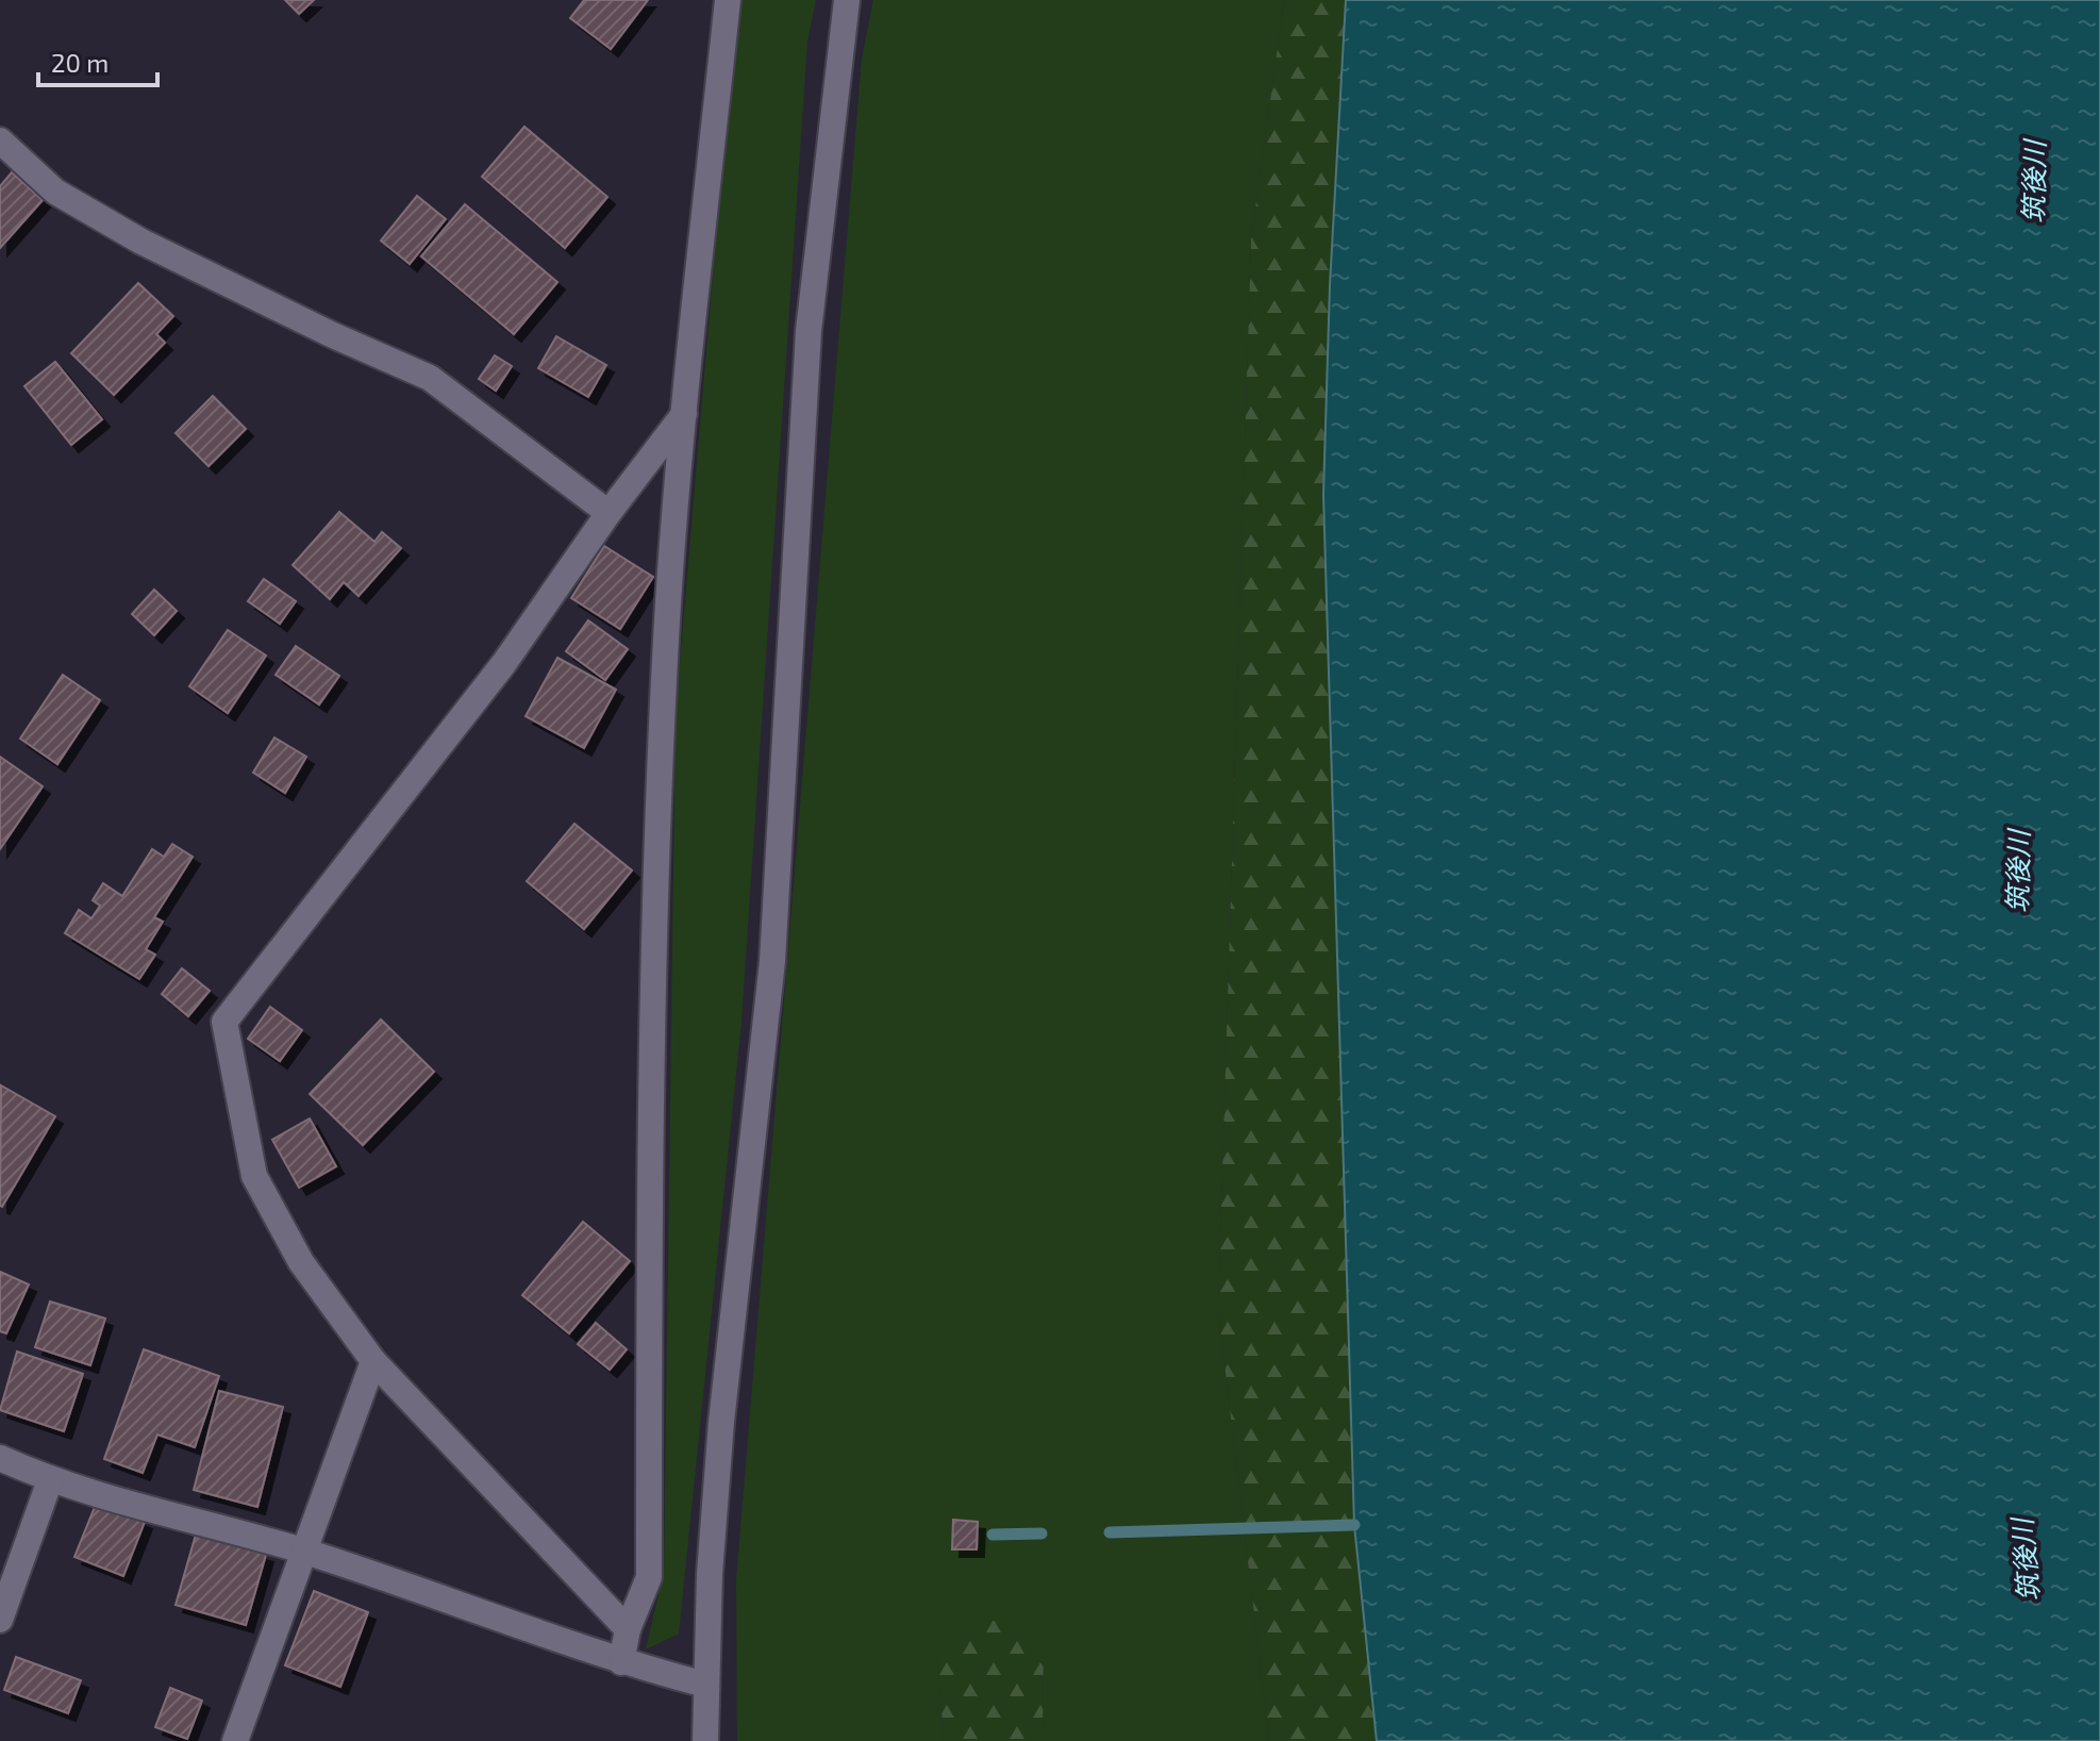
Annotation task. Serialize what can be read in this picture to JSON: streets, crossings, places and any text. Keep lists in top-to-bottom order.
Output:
{
  "water": ["筑後川"],
  "scale_bar": "20 m"
}
